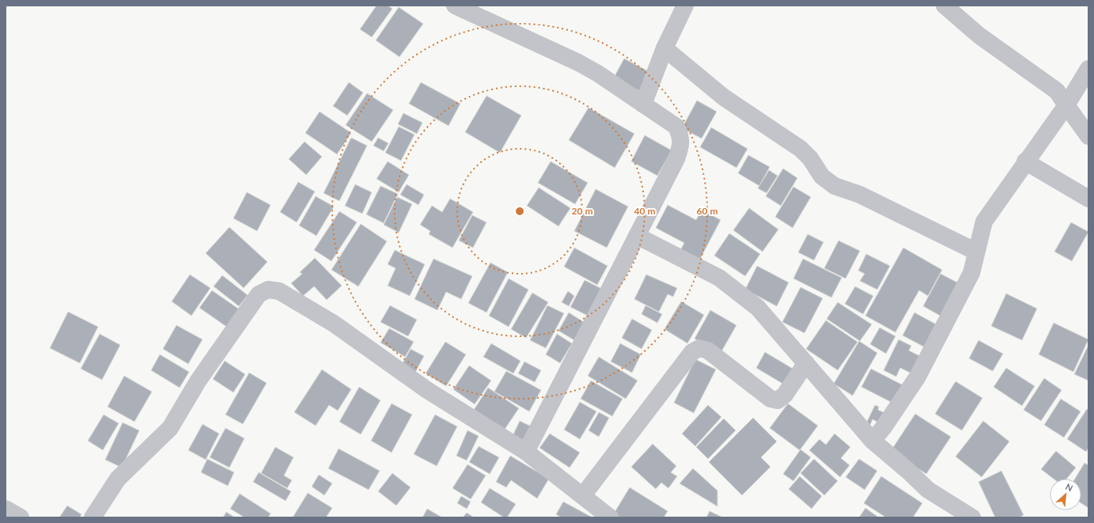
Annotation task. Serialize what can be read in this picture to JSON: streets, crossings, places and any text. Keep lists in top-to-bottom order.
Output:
{
  "north": "top right",
  "rings": ["20 m", "40 m", "60 m"]
}
